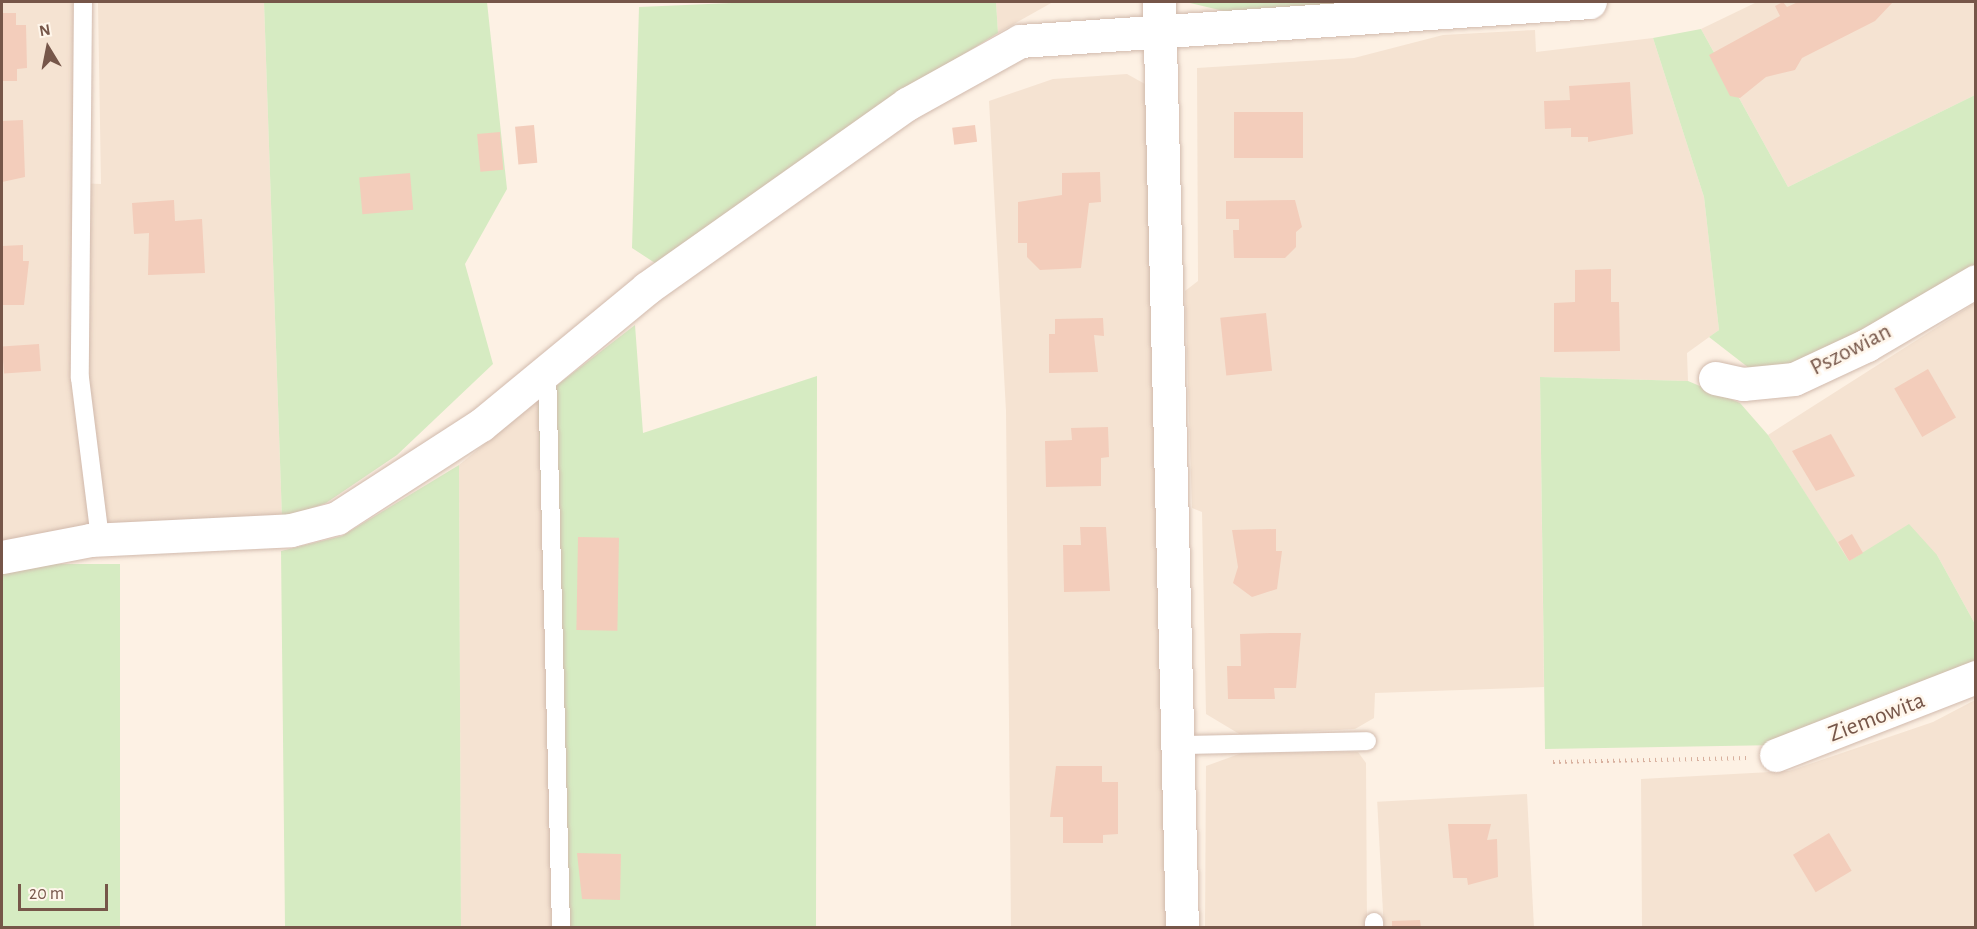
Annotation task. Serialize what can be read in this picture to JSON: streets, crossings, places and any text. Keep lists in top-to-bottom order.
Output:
{
  "streets": {
    "street": ["Pszowian", "Ziemowita"]
  },
  "scale_bar": "20 m",
  "north": "top"
}
